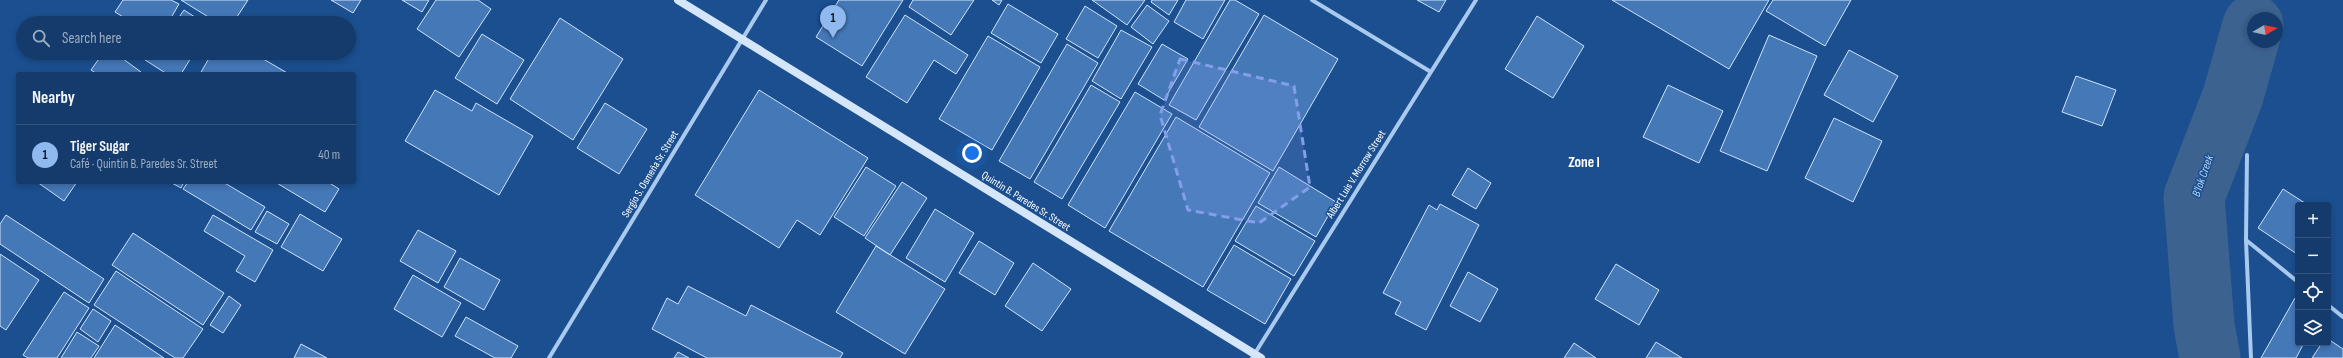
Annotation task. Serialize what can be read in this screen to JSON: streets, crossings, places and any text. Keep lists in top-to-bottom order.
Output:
{
  "streets": {
    "main road": ["Quintin B. Paredes Sr. Street"],
    "street": ["Sergio S. Osmeña Sr. Street", "Albert Luis V. Morrow Street"]
  },
  "crossings": [
    ["Sergio S. Osmeña Sr. Street", "Quintin B. Paredes Sr. Street"],
    ["Albert Luis V. Morrow Street", "Quintin B. Paredes Sr. Street"]
  ],
  "districts": ["Zone I"],
  "water": ["B'lok Creek"],
  "north": "right",
  "page": {
    "pins": "1",
    "search": "Search here",
    "heading": "Nearby",
    "list": [
      {
        "mark": "1",
        "name": "Tiger Sugar",
        "note": "Café · Quintin B. Paredes Sr. Street",
        "value": "40 m"
      }
    ],
    "map_buttons": ["+", "−"]
  }
}
